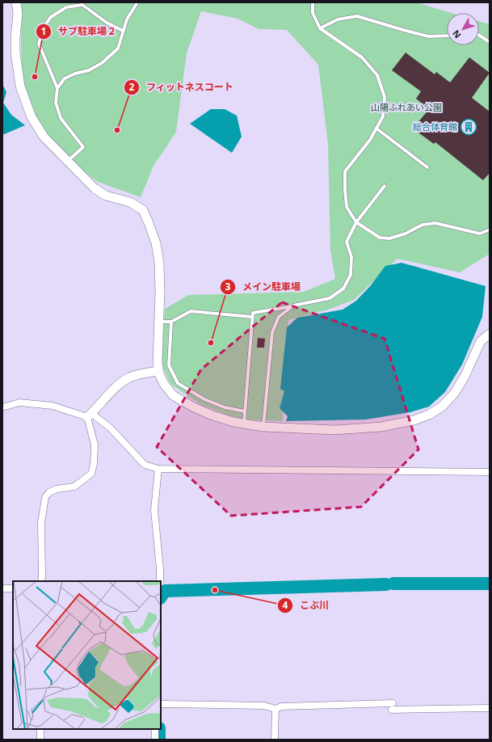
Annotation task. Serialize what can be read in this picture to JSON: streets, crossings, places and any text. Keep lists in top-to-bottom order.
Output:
{
  "parks": ["山陽ふれあい公園"],
  "places": {
    "other": [
      "サブ駐車場２",
      "フィットネスコート",
      "メイン駐車場",
      "こぶ川"
    ],
    "building": ["総合体育館"]
  },
  "north": "bottom left"
}
